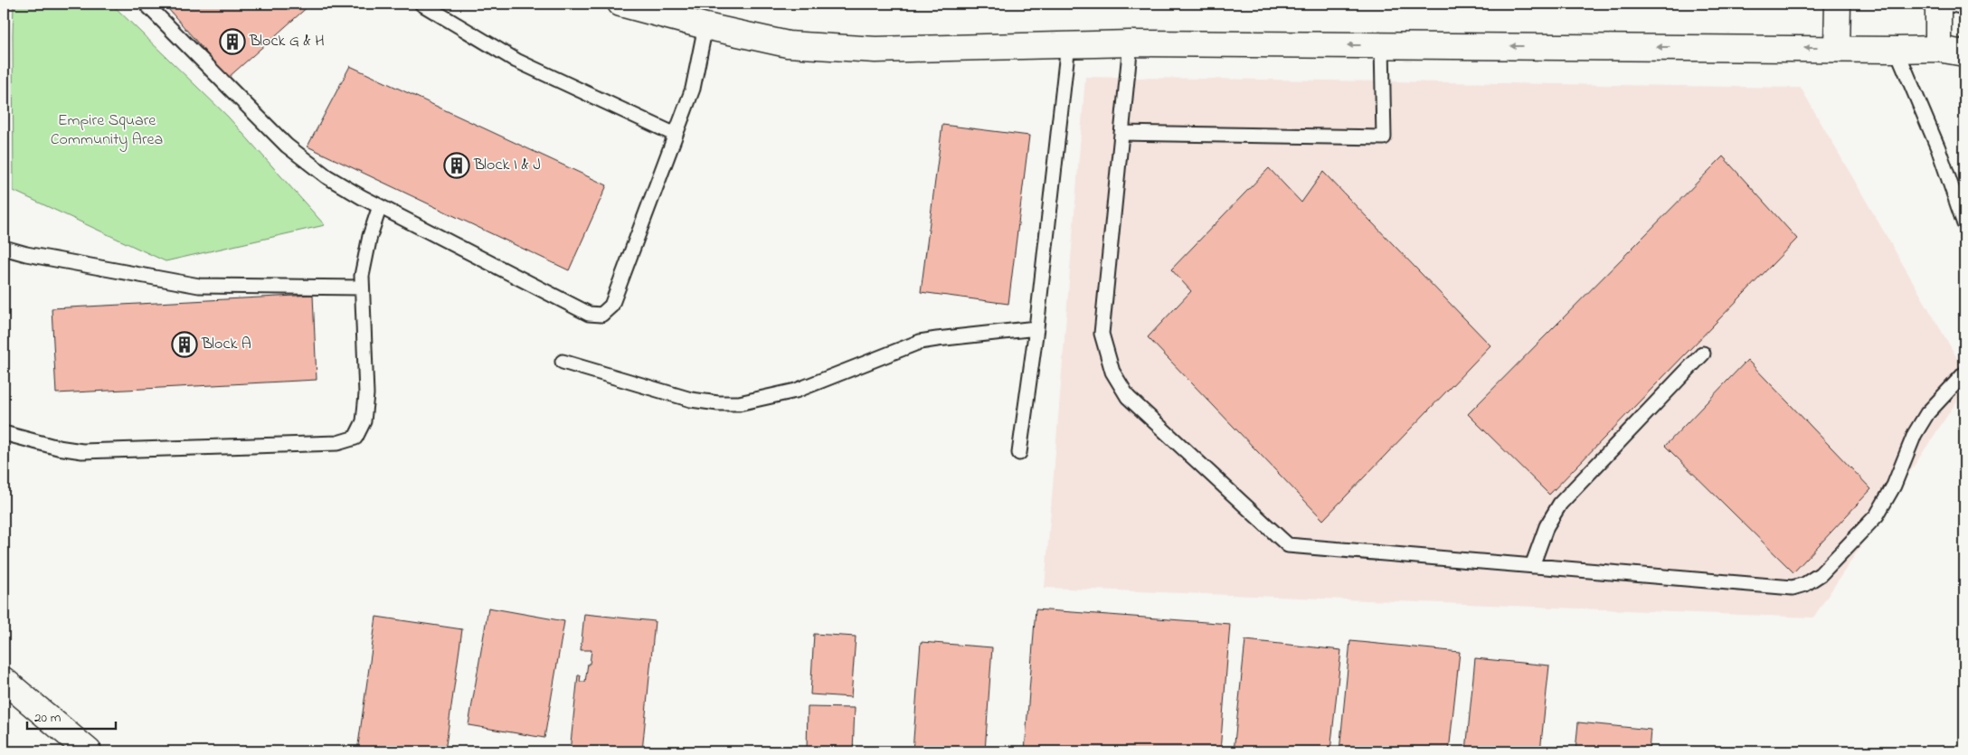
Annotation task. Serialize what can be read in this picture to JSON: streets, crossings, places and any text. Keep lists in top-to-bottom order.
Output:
{
  "parks": ["Empire Square Community Area"],
  "places": {
    "building": ["Block G & H", "Block I & J", "Block A"]
  },
  "scale_bar": "20 m"
}
